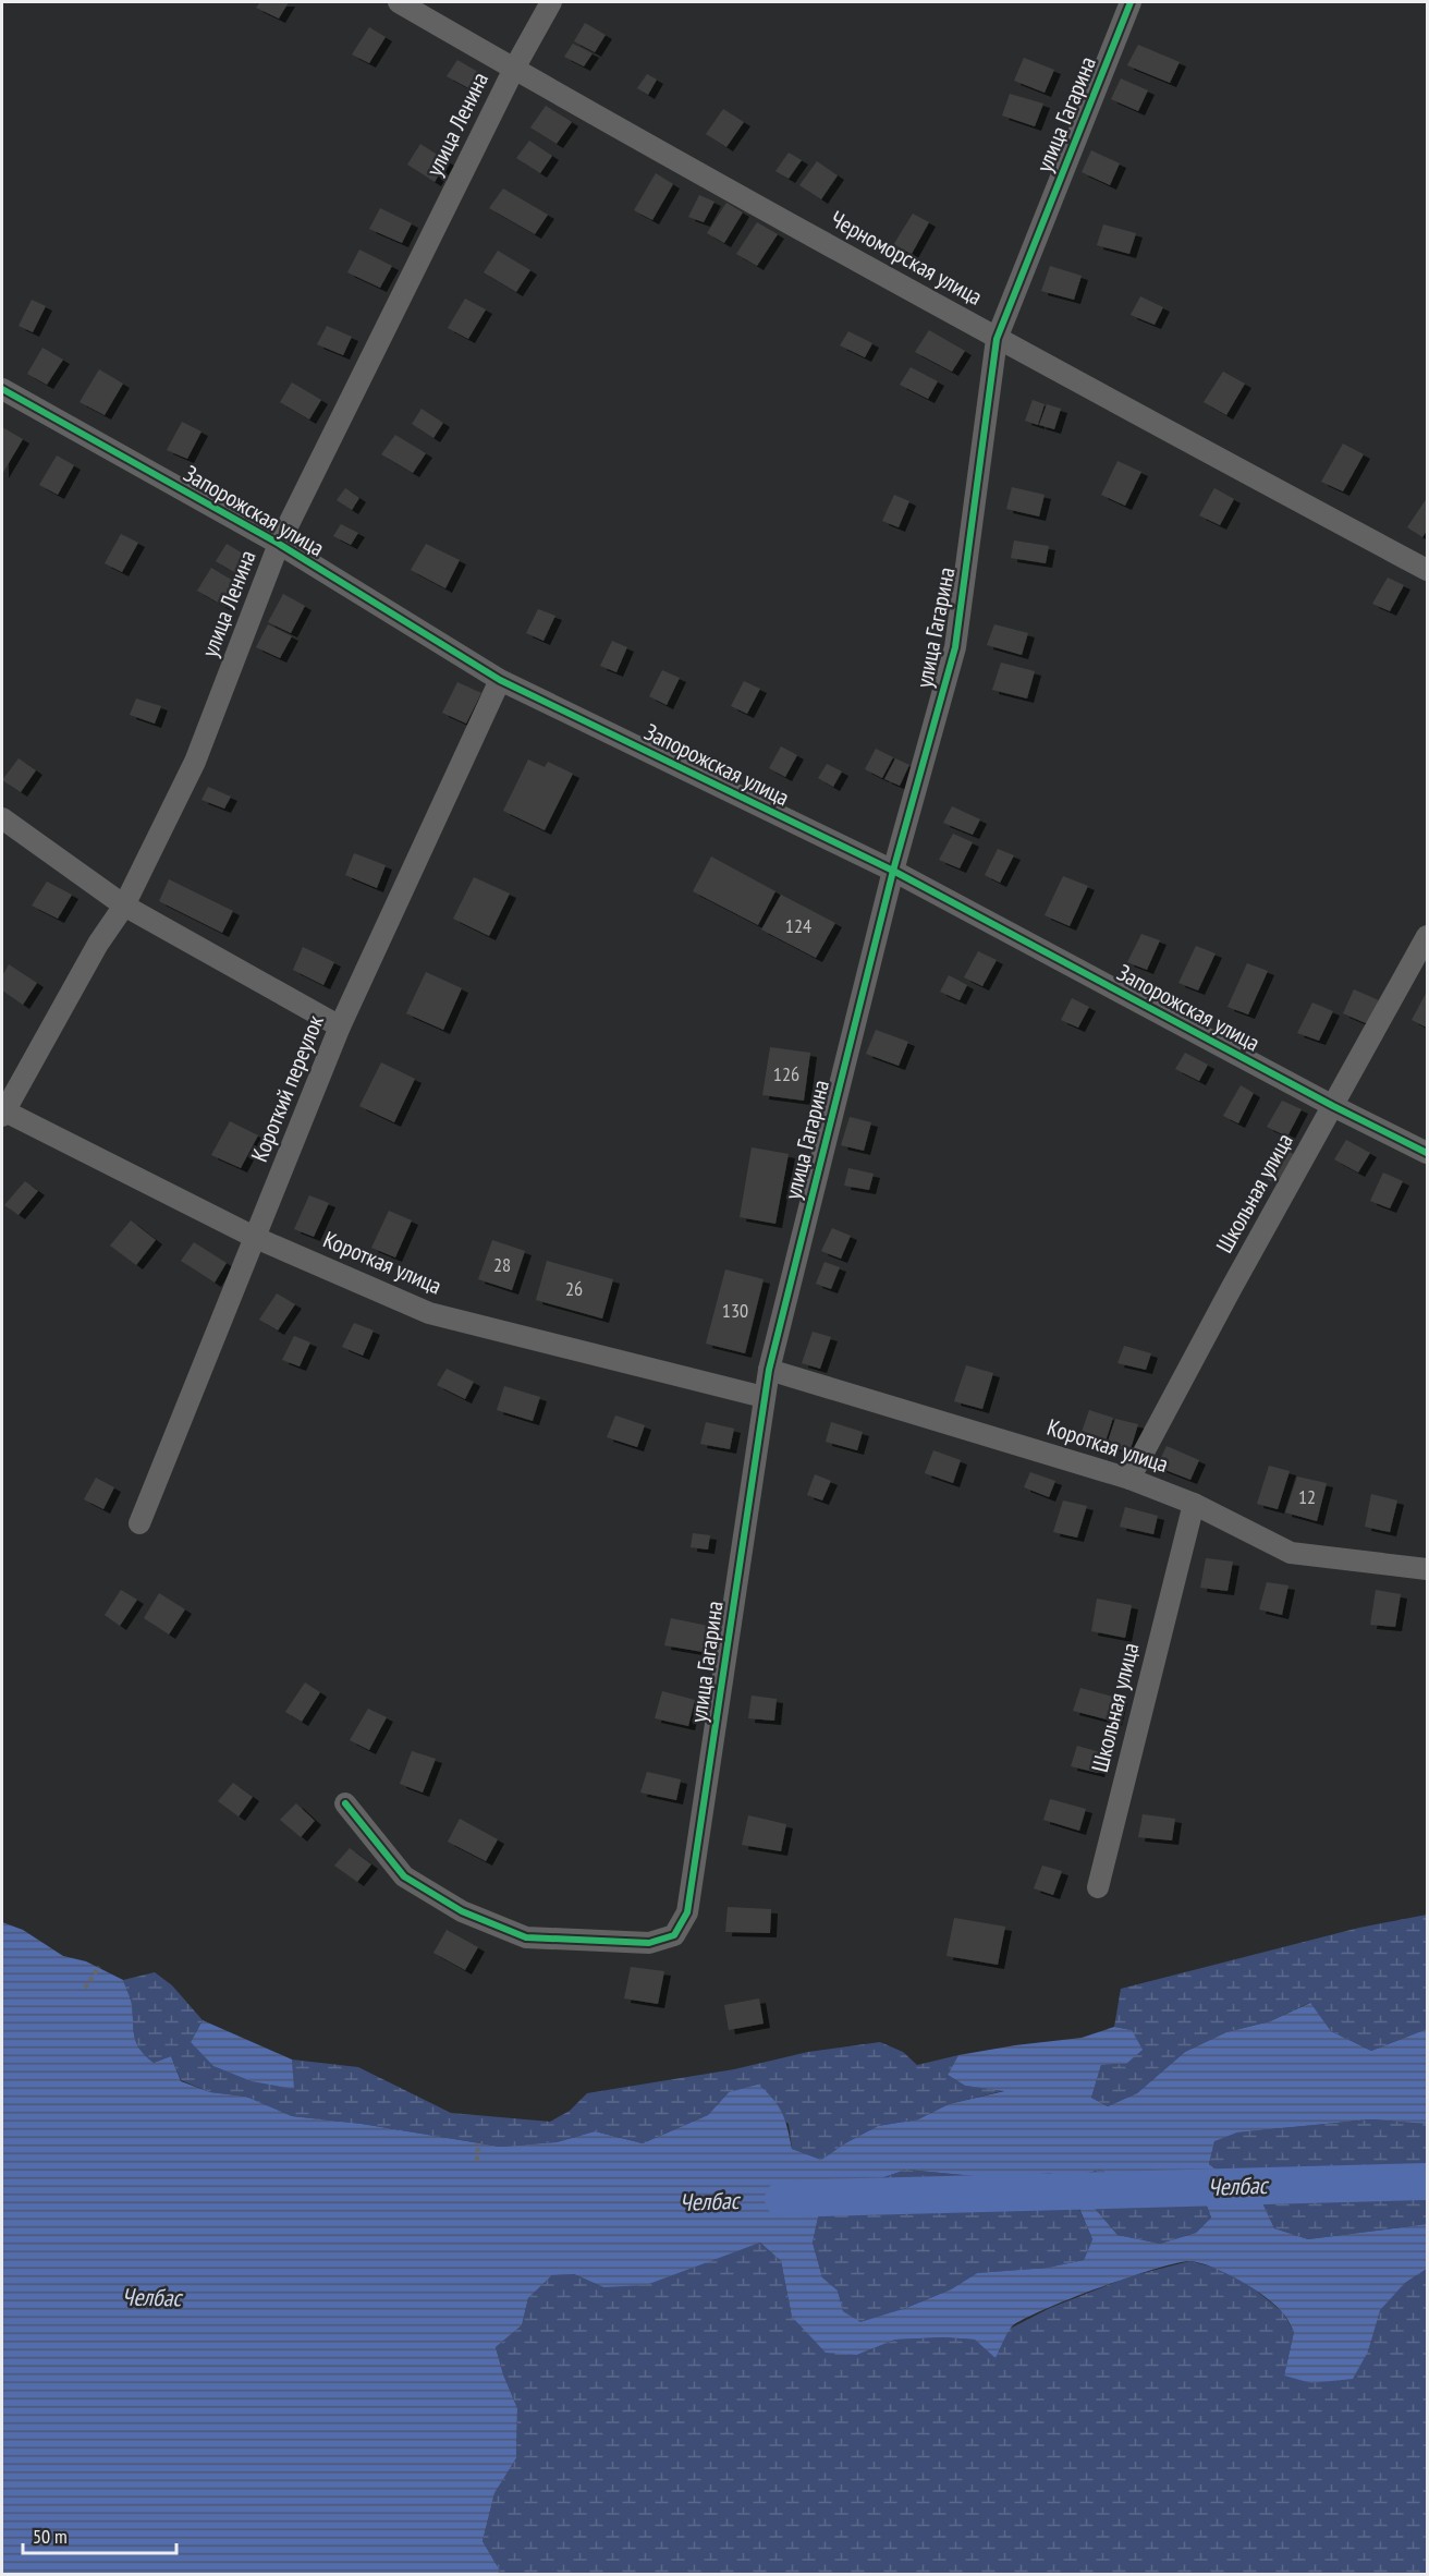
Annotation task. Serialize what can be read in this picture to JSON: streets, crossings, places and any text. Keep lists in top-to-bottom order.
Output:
{
  "streets": {
    "street": [
      "улица Гагарина",
      "улица Ленина",
      "Черноморская улица",
      "Запорожская улица",
      "Короткий переулок",
      "Школьная улица",
      "Короткая улица"
    ]
  },
  "crossings": [
    ["улица Гагарина", "Черноморская улица"],
    ["улица Гагарина", "Запорожская улица"],
    ["улица Гагарина", "Короткая улица"],
    ["улица Ленина", "Черноморская улица"],
    ["улица Ленина", "Запорожская улица"],
    ["улица Ленина", "Короткая улица"],
    ["Запорожская улица", "Короткий переулок"],
    ["Запорожская улица", "Школьная улица"],
    ["Короткий переулок", "Короткая улица"],
    ["Школьная улица", "Короткая улица"]
  ],
  "water": ["Челбас"],
  "house_numbers": [
    "124",
    "126",
    "28",
    "26",
    "130",
    "12"
  ],
  "scale_bar": "50 m"
}
